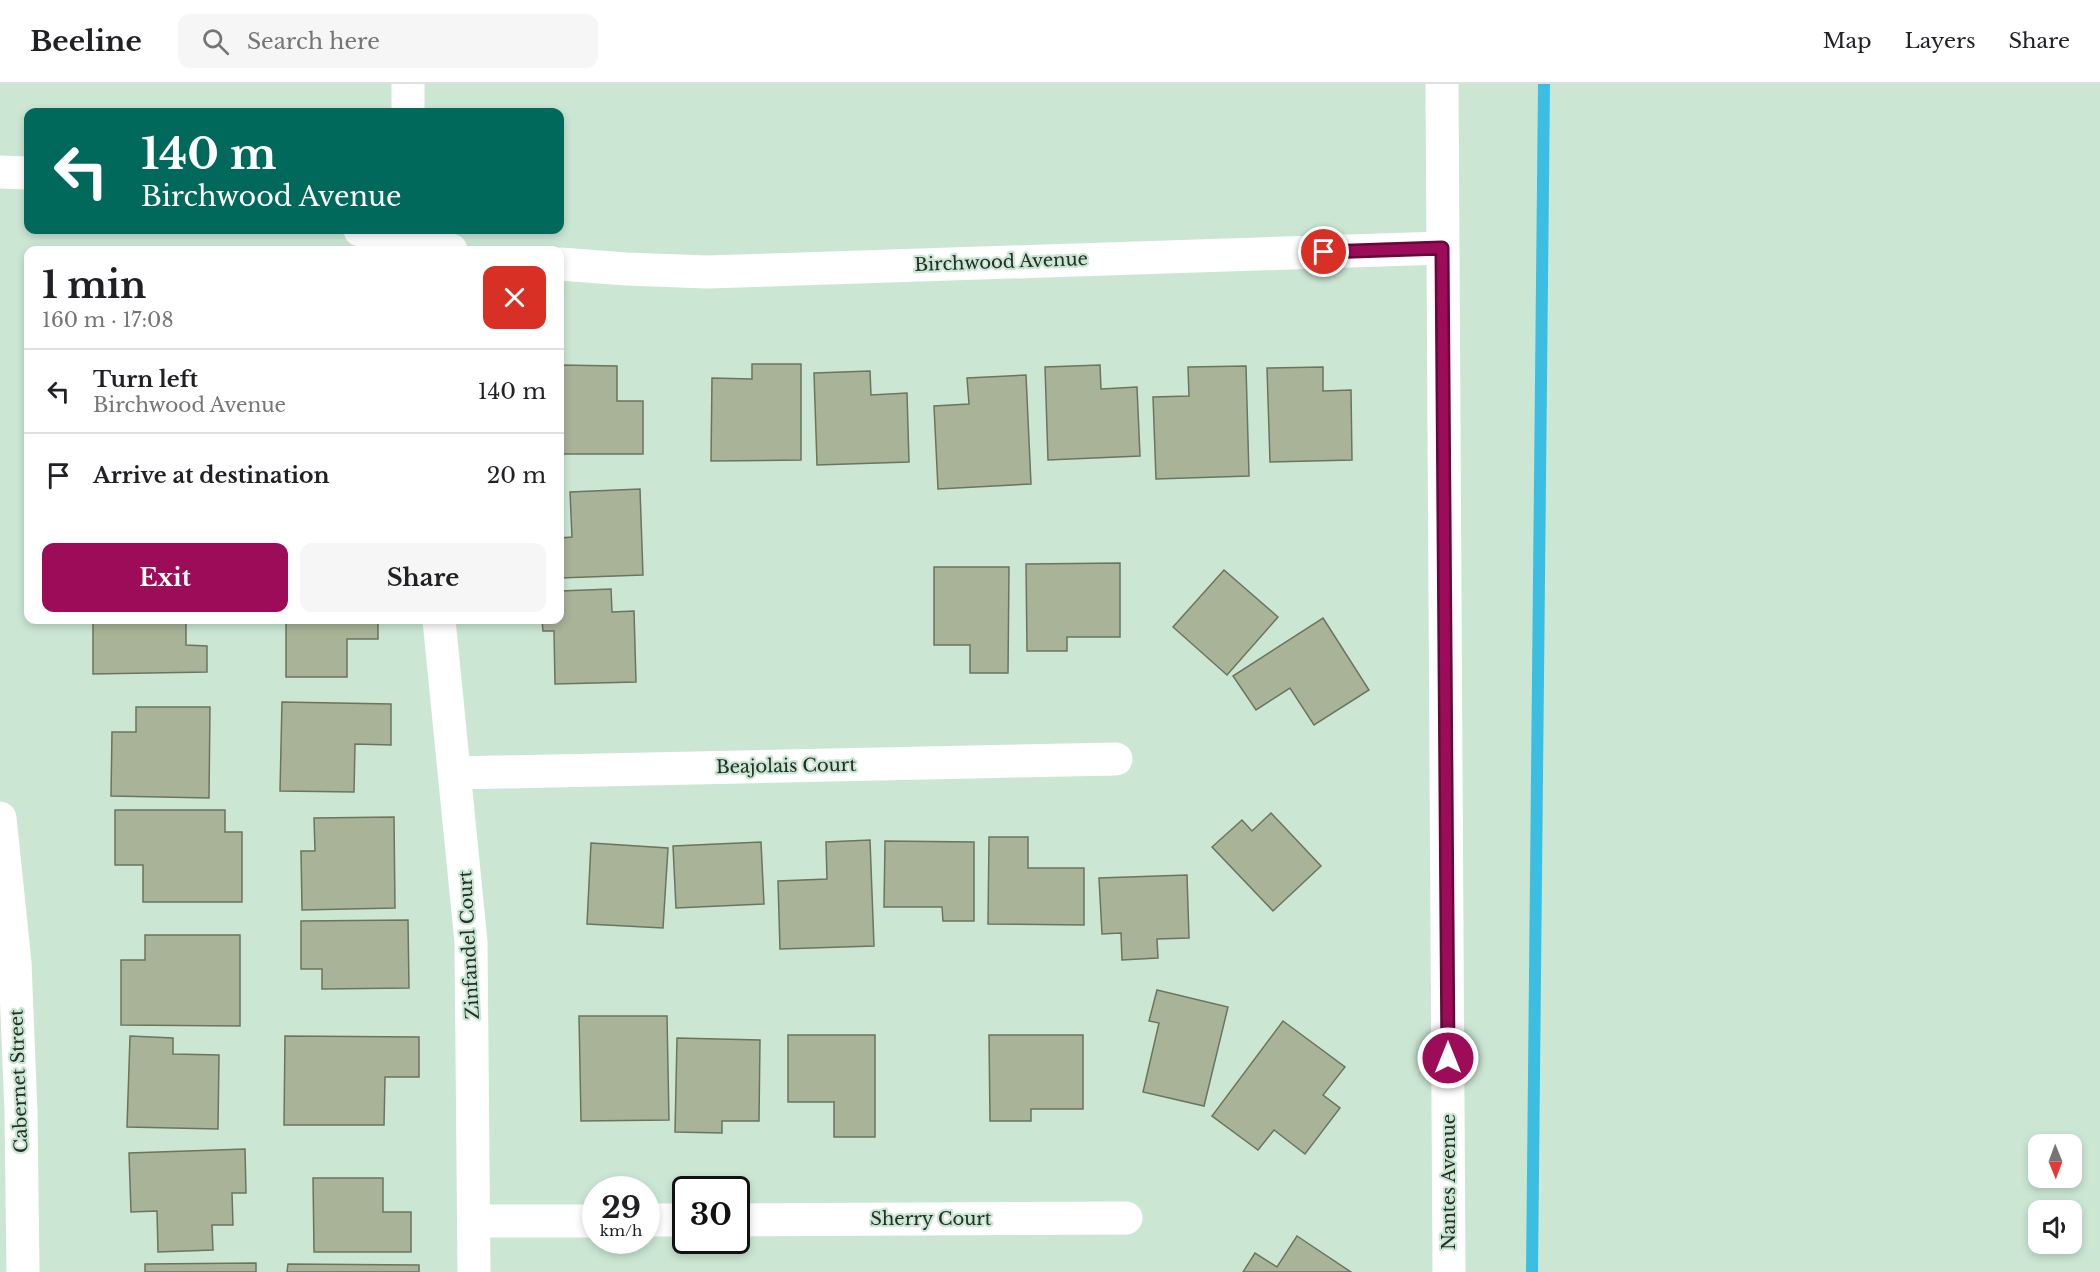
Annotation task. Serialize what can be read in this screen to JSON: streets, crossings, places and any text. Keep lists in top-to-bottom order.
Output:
{
  "streets": {
    "street": [
      "Birchwood Avenue",
      "Beajolais Court",
      "Zinfandel Court",
      "Cabernet Street",
      "Nantes Avenue",
      "Sherry Court"
    ]
  },
  "crossings": [
    ["Birchwood Avenue", "Nantes Avenue"],
    ["Beajolais Court", "Zinfandel Court"]
  ],
  "north": "bottom",
  "page": {
    "header": "Beeline",
    "search": "Search here",
    "nav": ["Map", "Layers", "Share"],
    "turn": ["140 m", "Birchwood Avenue"],
    "heading": ["1 min", "160 m · 17:08"],
    "list": [
      {
        "name": "Turn left",
        "note": "Birchwood Avenue",
        "value": "140 m"
      },
      {
        "name": "Arrive at destination",
        "value": "20 m"
      }
    ],
    "buttons": ["Exit", "Share"],
    "speed": "29 km/h",
    "limit": "30"
  }
}
